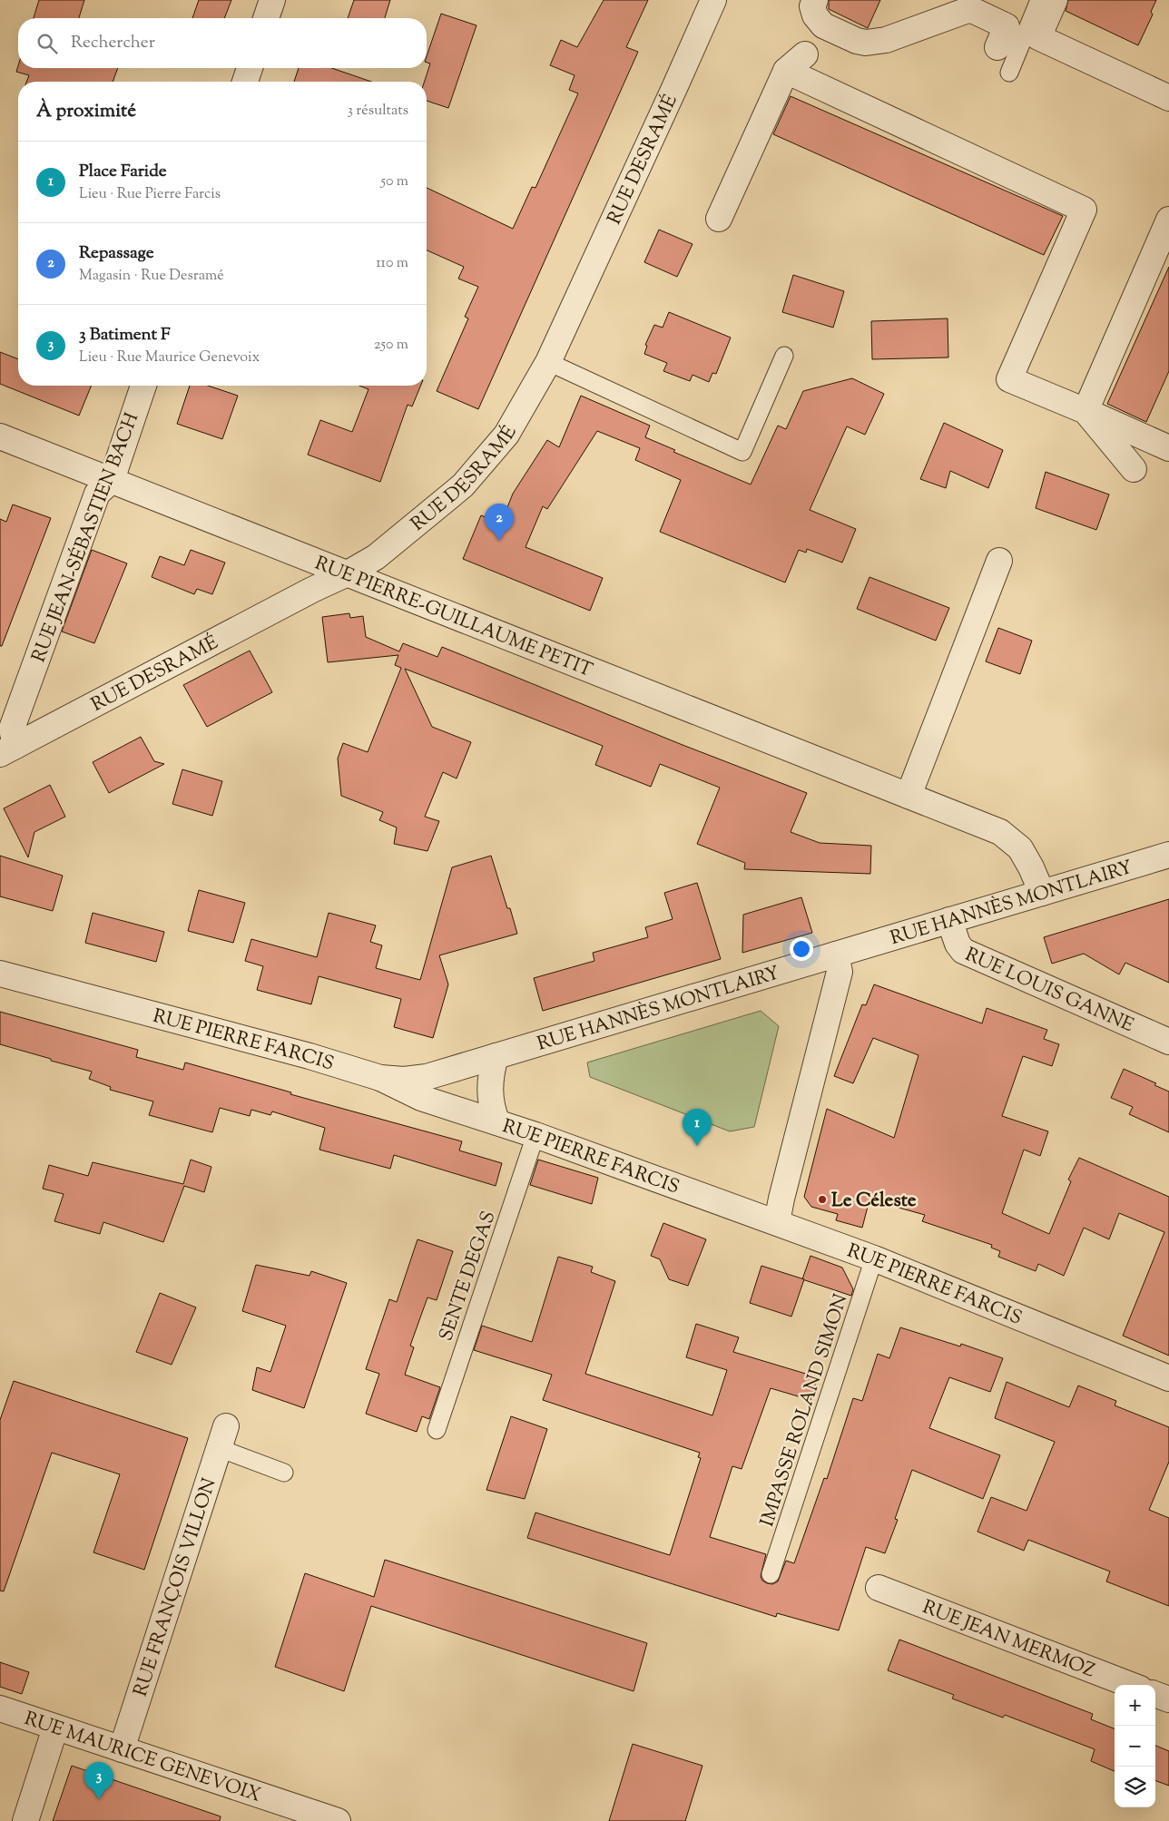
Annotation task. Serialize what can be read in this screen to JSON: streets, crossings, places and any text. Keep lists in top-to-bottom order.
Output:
{
  "streets": {
    "street": [
      "RUE DESRAMÉ",
      "RUE JEAN-SÉBASTIEN BACH",
      "RUE PIERRE-GUILLAUME PETIT",
      "RUE HANNÈS MONTLAIRY",
      "RUE LOUIS GANNE",
      "RUE PIERRE FARCIS",
      "RUE FRANÇOIS VILLON",
      "RUE JEAN MERMOZ",
      "RUE MAURICE GENEVOIX"
    ],
    "lane": ["SENTE DEGAS", "IMPASSE ROLAND SIMON"]
  },
  "crossings": [
    ["RUE DESRAMÉ", "RUE JEAN-SÉBASTIEN BACH"],
    ["RUE DESRAMÉ", "RUE PIERRE-GUILLAUME PETIT"],
    ["RUE JEAN-SÉBASTIEN BACH", "RUE PIERRE-GUILLAUME PETIT"],
    ["RUE PIERRE-GUILLAUME PETIT", "RUE HANNÈS MONTLAIRY"],
    ["RUE HANNÈS MONTLAIRY", "RUE LOUIS GANNE"],
    ["RUE HANNÈS MONTLAIRY", "RUE PIERRE FARCIS"],
    ["RUE PIERRE FARCIS", "SENTE DEGAS"],
    ["RUE PIERRE FARCIS", "IMPASSE ROLAND SIMON"],
    ["RUE FRANÇOIS VILLON", "RUE MAURICE GENEVOIX"]
  ],
  "places": ["Le Céleste"],
  "page": {
    "search": "Rechercher",
    "heading": ["À proximité", "3 résultats"],
    "list": [
      {
        "mark": "1",
        "name": "Place Faride",
        "note": "Lieu · Rue Pierre Farcis",
        "value": "50 m"
      },
      {
        "mark": "2",
        "name": "Repassage",
        "note": "Magasin · Rue Desramé",
        "value": "110 m"
      },
      {
        "mark": "3",
        "name": "3 Batiment F",
        "note": "Lieu · Rue Maurice Genevoix",
        "value": "250 m"
      }
    ],
    "pins": ["2", "1", "3"],
    "map_buttons": ["+", "−"]
  }
}
